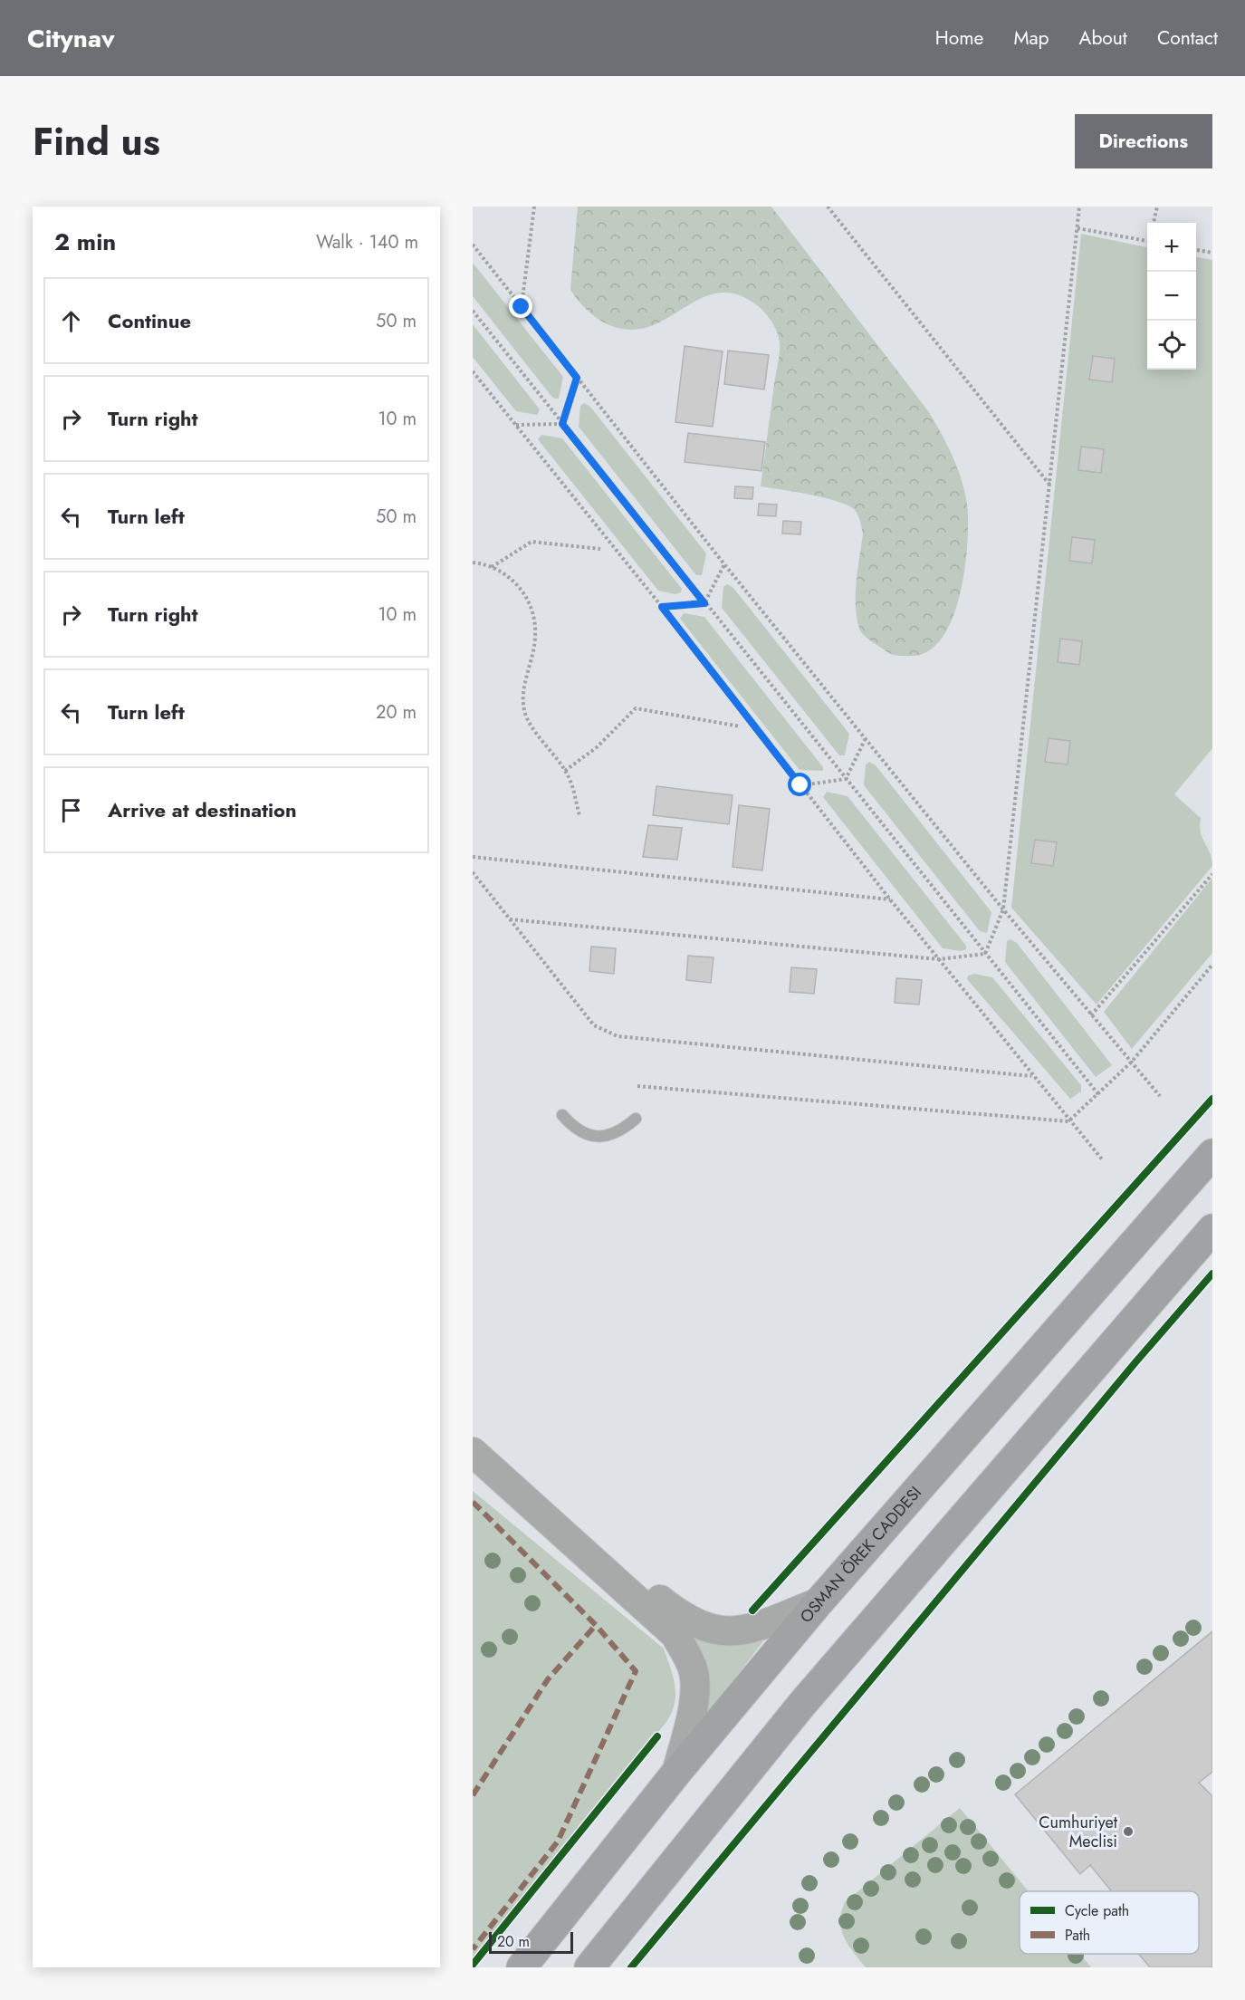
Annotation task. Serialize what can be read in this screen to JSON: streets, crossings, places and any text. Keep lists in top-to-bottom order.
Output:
{
  "streets": {
    "main road": ["OSMAN ÖREK CADDESI"]
  },
  "places": ["Cumhuriyet Meclisi"],
  "legend": ["Cycle path", "Path"],
  "scale_bar": "20 m",
  "page": {
    "header": "Citynav",
    "nav": [
      "Home",
      "Map",
      "About",
      "Contact"
    ],
    "title": "Find us",
    "buttons": "Directions",
    "heading": ["2 min", "Walk · 140 m"],
    "map_buttons": ["+", "−"],
    "list": [
      ["Continue", "50 m"],
      ["Turn right", "10 m"],
      ["Turn left", "50 m"],
      ["Turn right", "10 m"],
      ["Turn left", "20 m"],
      "Arrive at destination"
    ],
    "scale": "20 m"
  }
}
